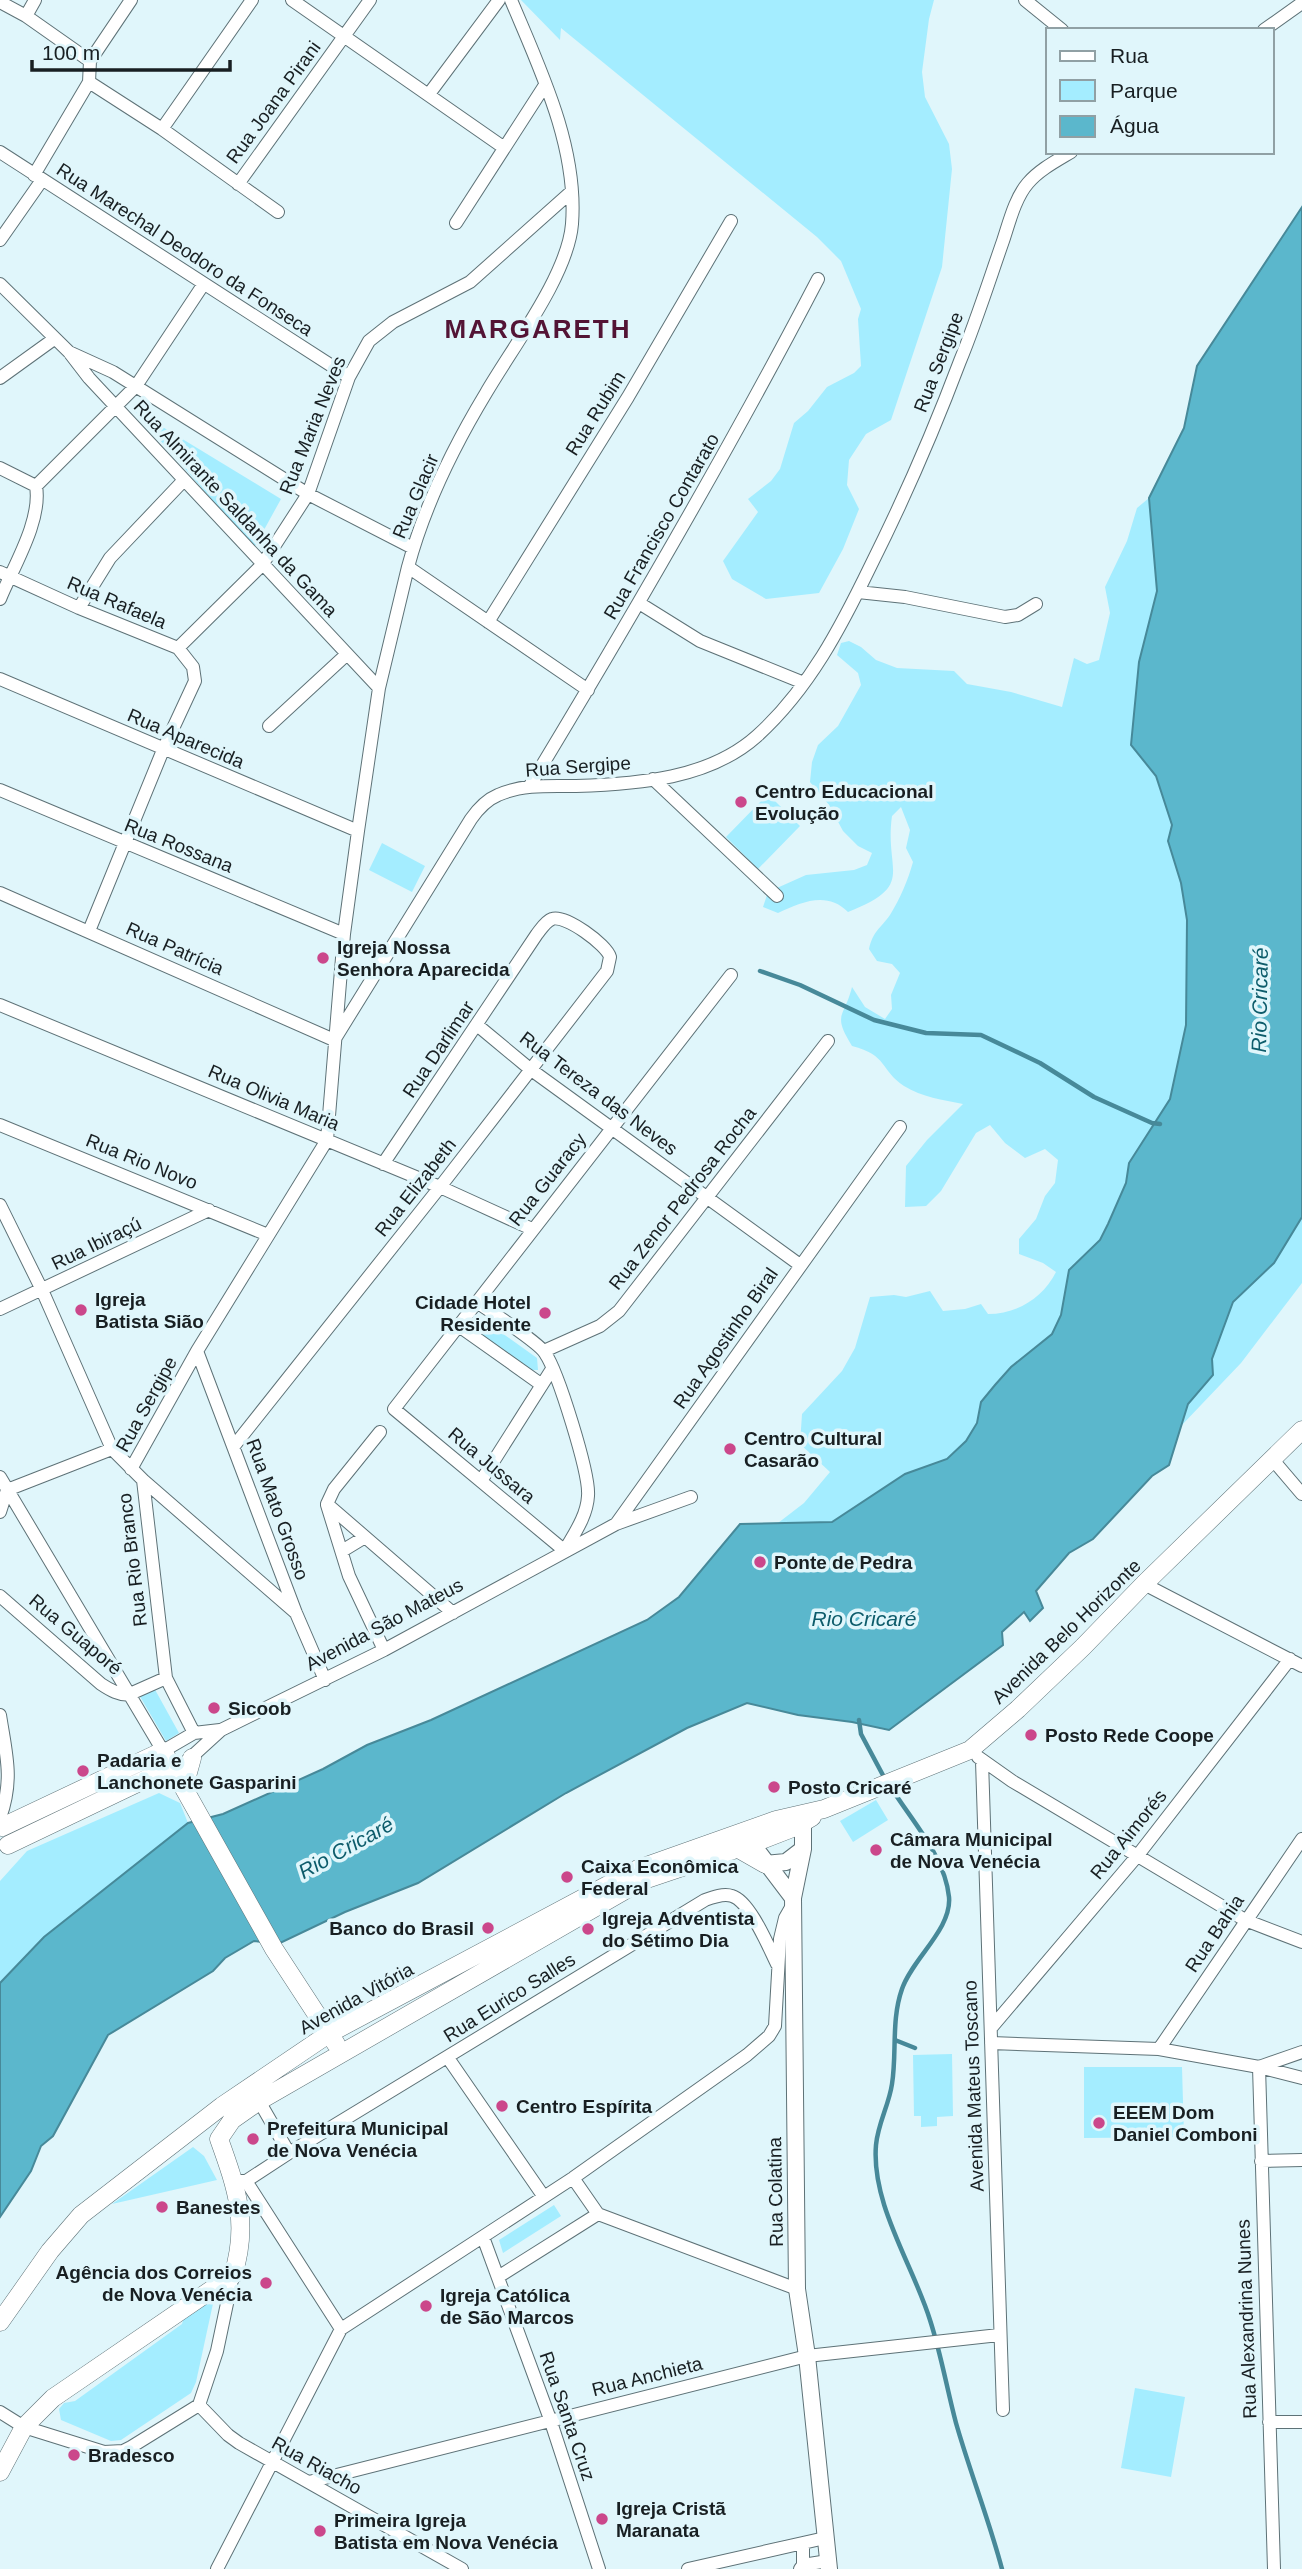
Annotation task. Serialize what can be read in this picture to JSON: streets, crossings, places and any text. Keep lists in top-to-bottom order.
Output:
{
  "streets": {
    "main road": [
      "Avenida São Mateus",
      "Avenida Belo Horizonte",
      "Avenida Vitória",
      "Rua Colatina"
    ],
    "street": [
      "Rua Joana Pirani",
      "Rua Marechal Deodoro da Fonseca",
      "Rua Sergipe",
      "Rua Rubim",
      "Rua Maria Neves",
      "Rua Glacir",
      "Rua Almirante Saldanha da Gama",
      "Rua Francisco Contarato",
      "Rua Rafaela",
      "Rua Aparecida",
      "Rua Rossana",
      "Rua Patrícia",
      "Rua Darlimar",
      "Rua Tereza das Neves",
      "Rua Olivia Maria",
      "Rua Rio Novo",
      "Rua Guaracy",
      "Rua Elizabeth",
      "Rua Zenor Pedrosa Rocha",
      "Rua Ibiraçú",
      "Rua Agostinho Biral",
      "Rua Jussara",
      "Rua Mato Grosso",
      "Rua Rio Branco",
      "Rua Guaporé",
      "Rua Aimorés",
      "Rua Bahia",
      "Rua Eurico Salles",
      "Avenida Mateus Toscano",
      "Rua Alexandrina Nunes",
      "Rua Anchieta",
      "Rua Santa Cruz",
      "Rua Riacho"
    ]
  },
  "crossings": [
    ["Rua Marechal Deodoro da Fonseca", "Rua Maria Neves"],
    ["Rua Sergipe", "Rua Glacir"],
    ["Rua Sergipe", "Rua Francisco Contarato"],
    ["Rua Sergipe", "Rua Patrícia"],
    ["Rua Sergipe", "Rua Olivia Maria"],
    ["Rua Sergipe", "Rua Rio Novo"],
    ["Rua Sergipe", "Rua Mato Grosso"],
    ["Rua Sergipe", "Rua Rio Branco"],
    ["Rua Maria Neves", "Rua Glacir"],
    ["Rua Maria Neves", "Rua Almirante Saldanha da Gama"],
    ["Rua Maria Neves", "Rua Rafaela"],
    ["Rua Glacir", "Rua Almirante Saldanha da Gama"],
    ["Rua Glacir", "Rua Aparecida"],
    ["Rua Glacir", "Rua Rossana"],
    ["Rua Glacir", "Rua Patrícia"],
    ["Rua Rafaela", "Rua Aparecida"],
    ["Rua Darlimar", "Rua Tereza das Neves"],
    ["Rua Darlimar", "Rua Olivia Maria"],
    ["Rua Darlimar", "Rua Elizabeth"],
    ["Rua Tereza das Neves", "Rua Guaracy"],
    ["Rua Tereza das Neves", "Rua Elizabeth"],
    ["Rua Tereza das Neves", "Rua Zenor Pedrosa Rocha"],
    ["Rua Tereza das Neves", "Rua Agostinho Biral"],
    ["Rua Olivia Maria", "Rua Guaracy"],
    ["Rua Olivia Maria", "Rua Elizabeth"],
    ["Rua Rio Novo", "Rua Ibiraçú"],
    ["Rua Guaracy", "Rua Jussara"],
    ["Rua Elizabeth", "Rua Mato Grosso"],
    ["Rua Ibiraçú", "Rua Rio Branco"],
    ["Rua Agostinho Biral", "Rua Jussara"],
    ["Rua Agostinho Biral", "Avenida São Mateus"],
    ["Rua Jussara", "Avenida São Mateus"],
    ["Rua Mato Grosso", "Avenida São Mateus"],
    ["Avenida Belo Horizonte", "Avenida Vitória"],
    ["Avenida Belo Horizonte", "Avenida Mateus Toscano"],
    ["Avenida Belo Horizonte", "Rua Colatina"],
    ["Rua Aimorés", "Avenida Mateus Toscano"],
    ["Avenida Vitória", "Rua Colatina"],
    ["Avenida Mateus Toscano", "Rua Anchieta"],
    ["Rua Colatina", "Rua Anchieta"],
    ["Rua Anchieta", "Rua Santa Cruz"],
    ["Rua Anchieta", "Rua Riacho"]
  ],
  "districts": ["MARGARETH"],
  "water": ["Rio Cricaré"],
  "places": [
    "Centro Educacional Evolução",
    "Igreja Nossa Senhora Aparecida",
    "Igreja Batista Sião",
    "Cidade Hotel Residente",
    "Centro Cultural Casarão",
    "Ponte de Pedra",
    "Sicoob",
    "Posto Rede Coope",
    "Padaria e Lanchonete Gasparini",
    "Posto Cricaré",
    "Câmara Municipal de Nova Venécia",
    "Caixa Econômica Federal",
    "Banco do Brasil",
    "Igreja Adventista do Sétimo Dia",
    "Centro Espírita",
    "EEEM Dom Daniel Comboni",
    "Prefeitura Municipal de Nova Venécia",
    "Banestes",
    "Agência dos Correios de Nova Venécia",
    "Igreja Católica de São Marcos",
    "Bradesco",
    "Igreja Cristã Maranata",
    "Primeira Igreja Batista em Nova Venécia"
  ],
  "legend": ["Rua", "Parque", "Água"],
  "scale_bar": "100 m"
}
